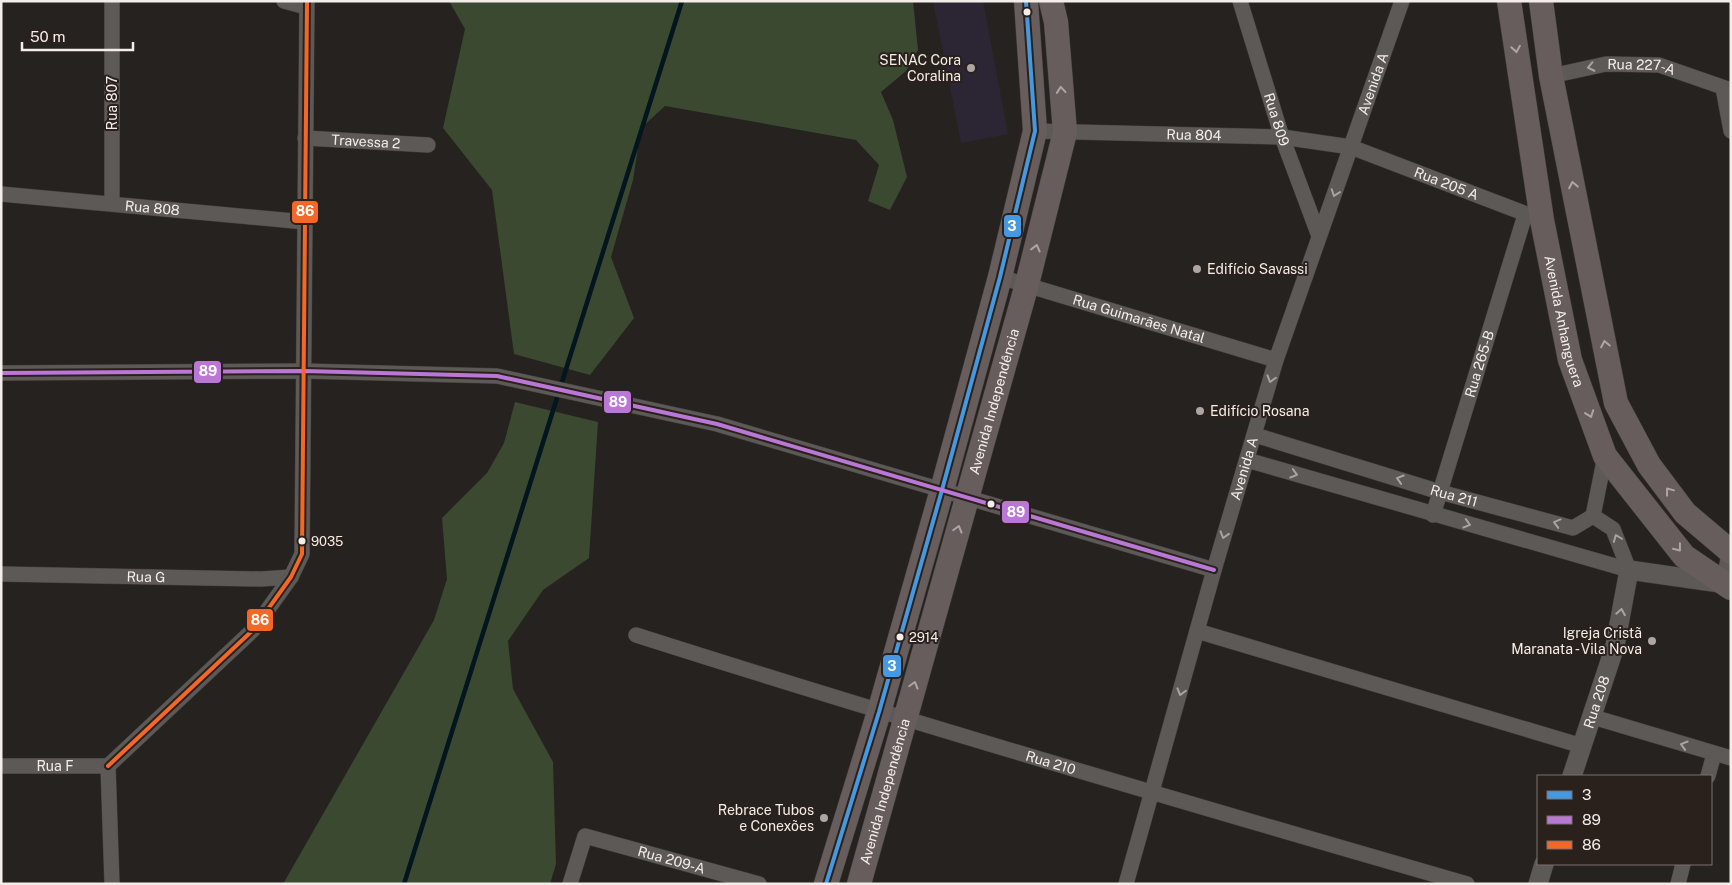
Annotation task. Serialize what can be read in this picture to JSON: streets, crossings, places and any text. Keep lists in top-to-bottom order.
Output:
{
  "streets": {
    "main road": ["Avenida Anhanguera", "Avenida Independência"],
    "street": [
      "Rua 227-A",
      "Avenida A",
      "Rua 807",
      "Rua 809",
      "Rua 804",
      "Travessa 2",
      "Rua 205 A",
      "Rua 808",
      "Rua Guimarães Natal",
      "Rua 265-B",
      "Rua 211",
      "Rua G",
      "Rua 208",
      "Rua 210",
      "Rua F",
      "Rua 209-A"
    ]
  },
  "crossings": [
    ["Avenida A", "Rua 809"],
    ["Avenida A", "Rua 804"],
    ["Avenida A", "Rua 205 A"],
    ["Avenida A", "Rua Guimarães Natal"],
    ["Avenida A", "Rua 211"],
    ["Avenida A", "Rua 210"],
    ["Rua 807", "Rua 808"],
    ["Rua 809", "Rua 804"],
    ["Rua 804", "Rua 205 A"],
    ["Rua 804", "Avenida Independência"],
    ["Rua 205 A", "Avenida Anhanguera"],
    ["Rua 205 A", "Rua 265-B"],
    ["Rua Guimarães Natal", "Avenida Independência"],
    ["Avenida Anhanguera", "Rua 265-B"],
    ["Rua 265-B", "Rua 211"],
    ["Avenida Independência", "Rua 210"],
    ["Rua 211", "Rua 208"]
  ],
  "one_way": ["Rua 227-A", "Avenida A", "Rua 208"],
  "places": [
    "SENAC Cora Coralina",
    "Edifício Savassi",
    "Edifício Rosana",
    "9035",
    "2914",
    "Igreja Cristã Maranata - Vila Nova",
    "Rebrace Tubos e Conexões"
  ],
  "lines": ["transit line 3", "transit line 86", "transit line 89"],
  "legend": ["3", "89", "86"],
  "scale_bar": "50 m"
}
